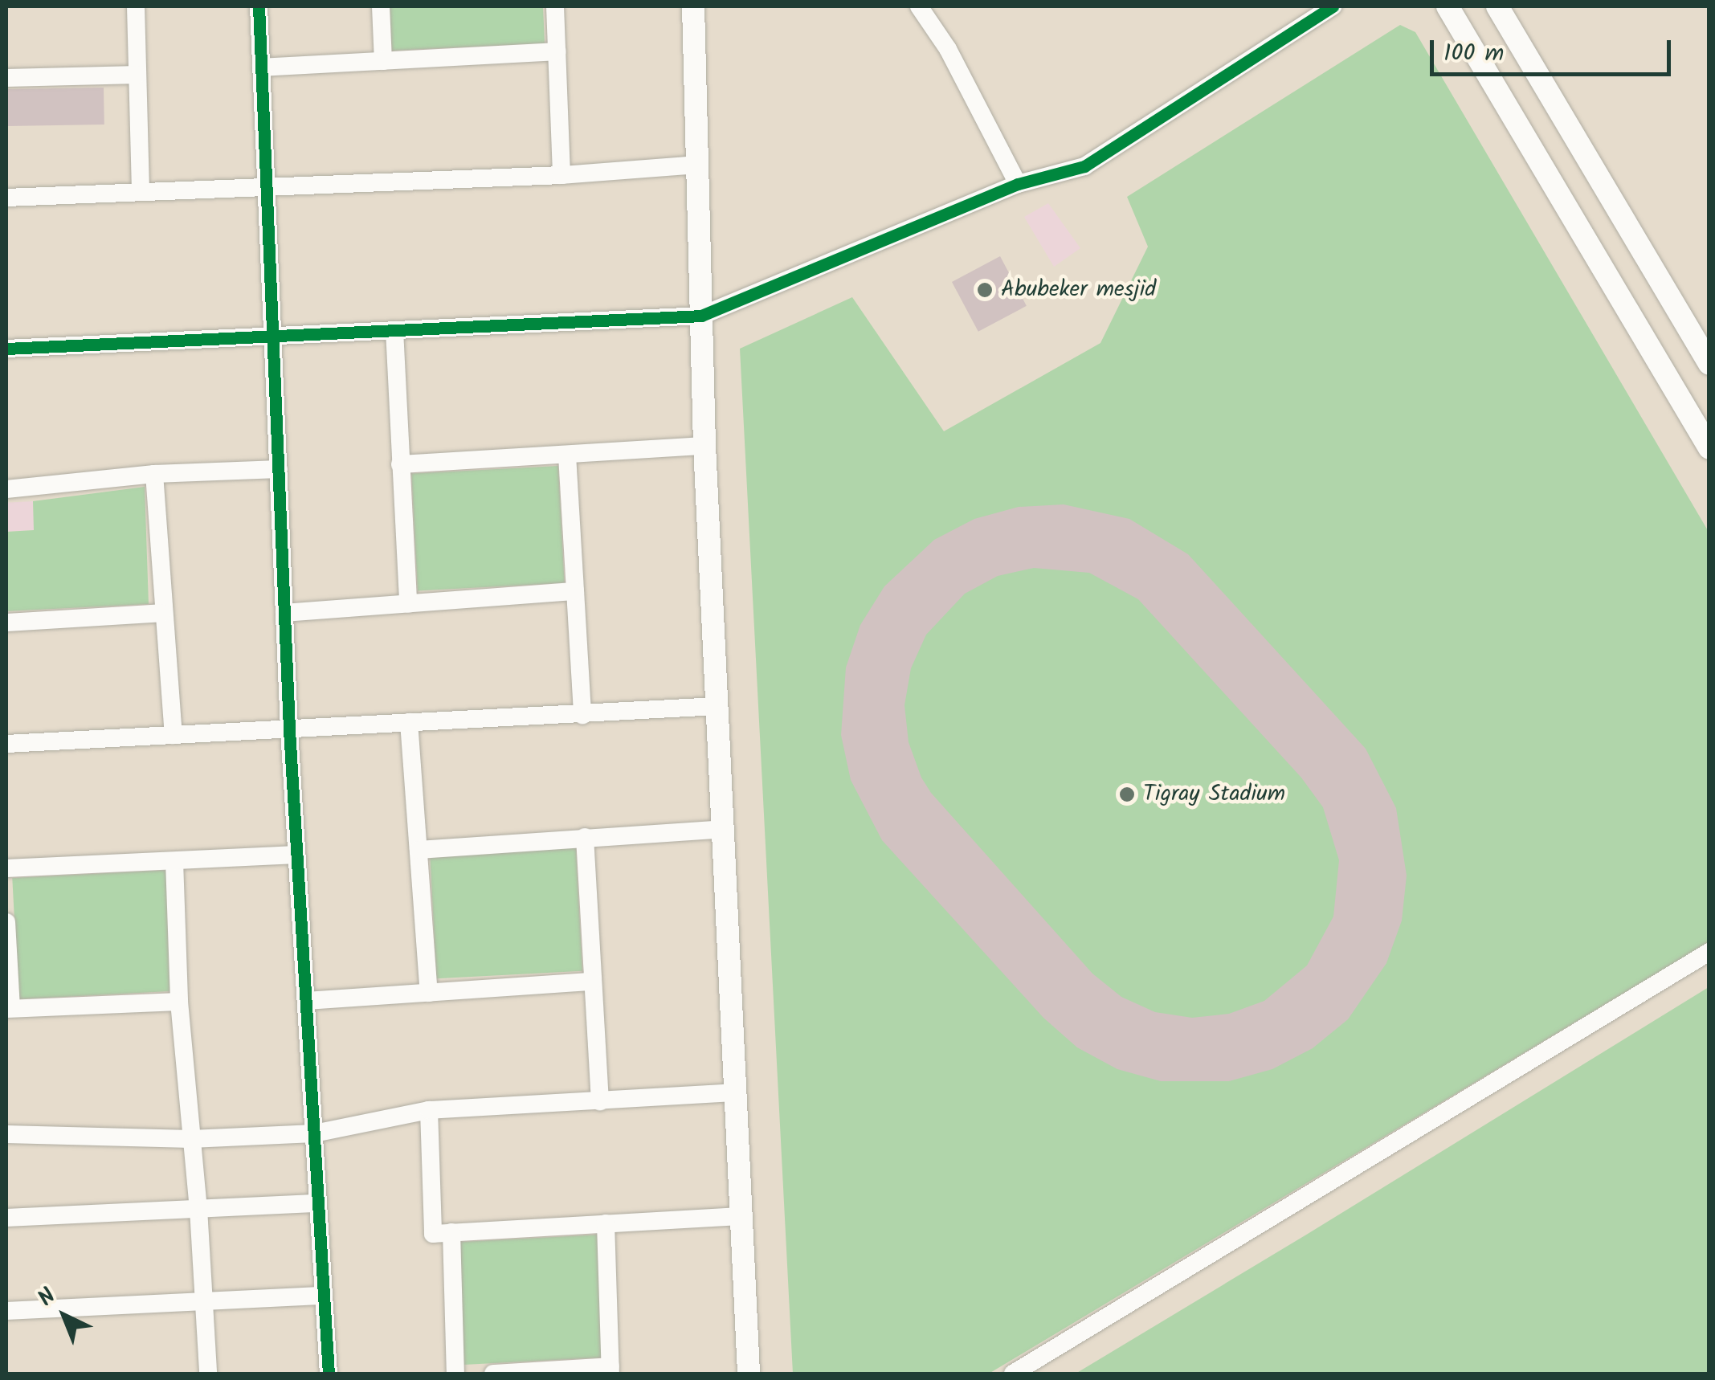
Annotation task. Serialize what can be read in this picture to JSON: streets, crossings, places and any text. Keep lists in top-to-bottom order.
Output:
{
  "places": ["Abubeker mesjid", "Tigray Stadium"],
  "scale_bar": "100 m",
  "north": "top left"
}
